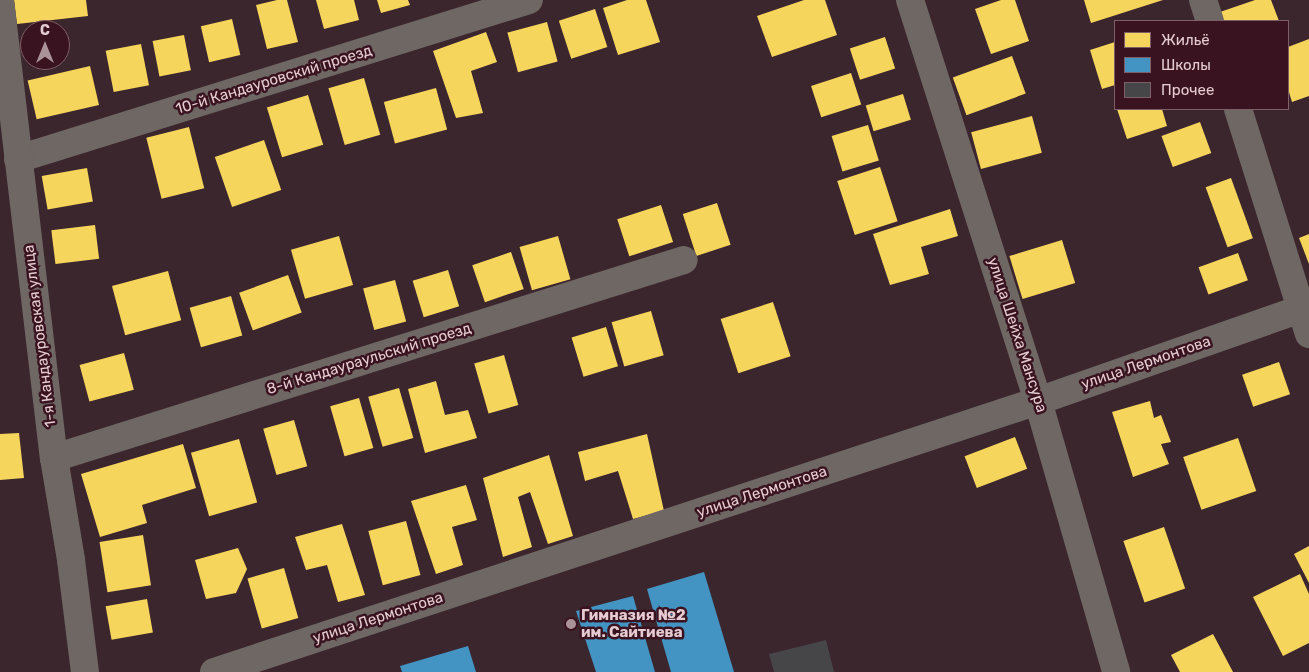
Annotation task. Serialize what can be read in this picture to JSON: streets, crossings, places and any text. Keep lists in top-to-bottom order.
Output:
{
  "streets": {
    "street": [
      "10-й Кандауровский проезд",
      "улица Шейха Мансура",
      "1-я Кандауровская улица",
      "8-й Кандаураульский проезд",
      "улица Лермонтова"
    ]
  },
  "crossings": [
    ["10-й Кандауровский проезд", "1-я Кандауровская улица"],
    ["улица Шейха Мансура", "улица Лермонтова"],
    ["1-я Кандауровская улица", "8-й Кандаураульский проезд"]
  ],
  "places": ["Гимназия №2 им. Сайтиева"],
  "legend": ["Жильё", "Школы", "Прочее"],
  "north": "top"
}
